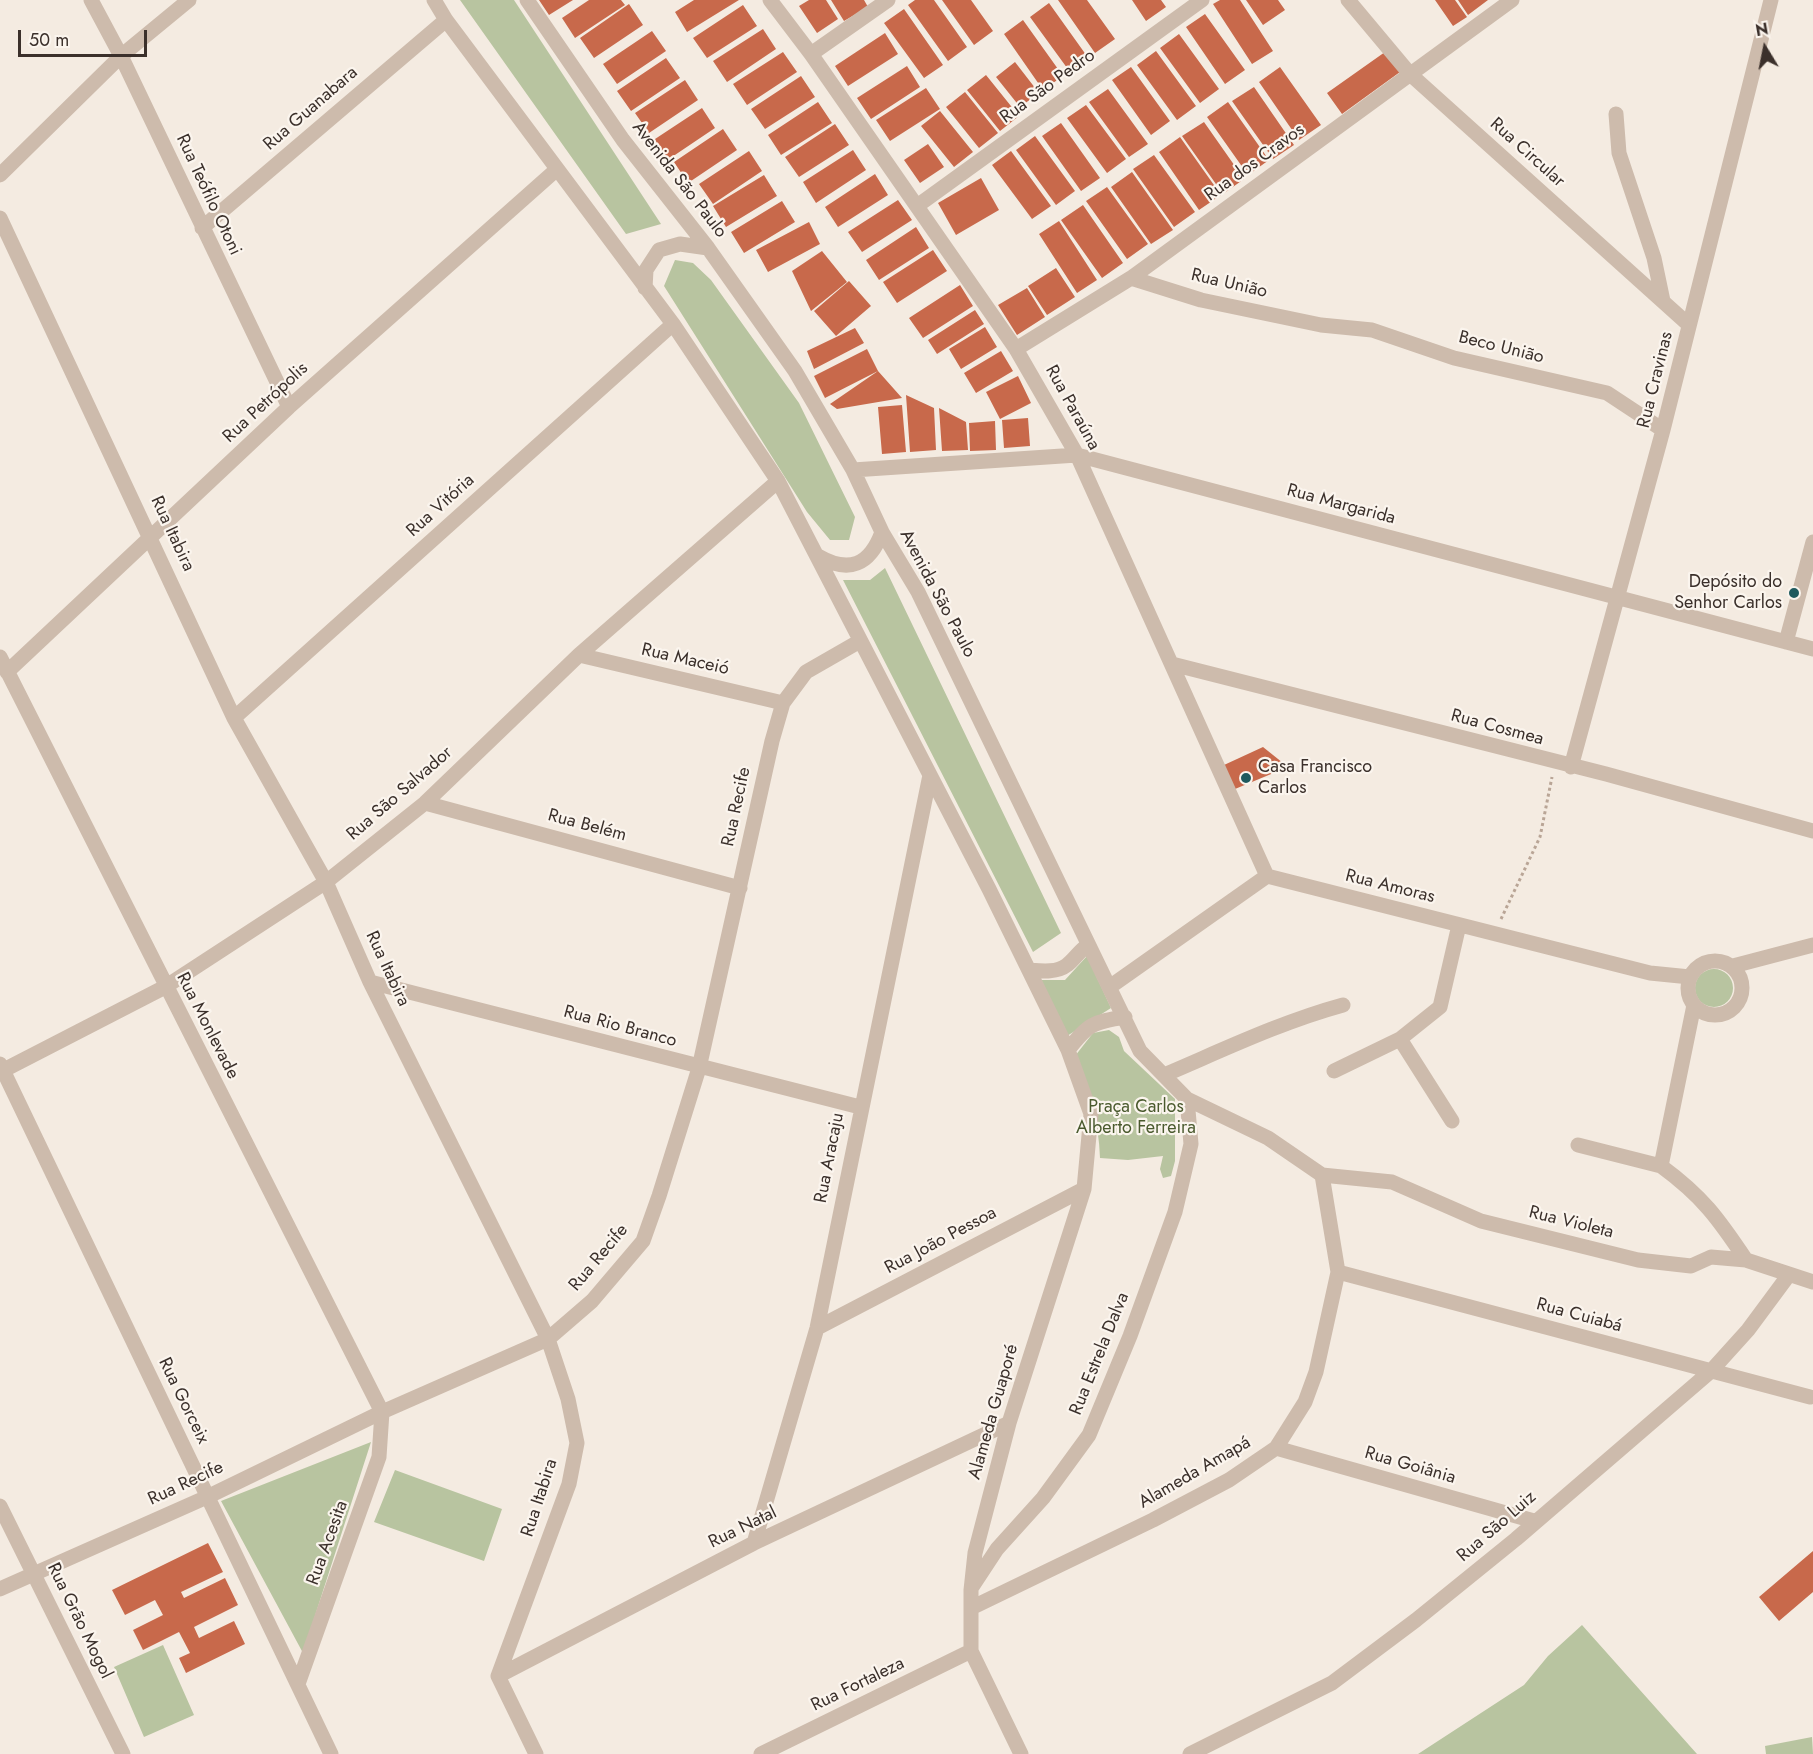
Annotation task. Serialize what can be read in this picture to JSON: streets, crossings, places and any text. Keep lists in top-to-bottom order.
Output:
{
  "streets": {
    "street": [
      "Rua São Pedro",
      "Rua Guanabara",
      "Rua Circular",
      "Rua dos Cravos",
      "Avenida São Paulo",
      "Rua Teófilo Otoni",
      "Rua União",
      "Beco União",
      "Rua Cravinas",
      "Rua Petrópolis",
      "Rua Paraúna",
      "Rua Margarida",
      "Rua Vitória",
      "Rua Itabira",
      "Rua Maceió",
      "Rua Cosmea",
      "Rua São Salvador",
      "Rua Recife",
      "Rua Belém",
      "Rua Amoras",
      "Rua Monlevade",
      "Rua Rio Branco",
      "Rua Aracaju",
      "Rua Violeta",
      "Rua João Pessoa",
      "Rua Cuiabá",
      "Rua Estrela Dalva",
      "Rua Gorceix",
      "Alameda Guaporé",
      "Rua Goiânia",
      "Alameda Amapá",
      "Rua São Luiz",
      "Rua Natal",
      "Rua Acesita",
      "Rua Grão Mogol",
      "Rua Fortaleza"
    ]
  },
  "crossings": [
    ["Rua São Pedro", "Rua Paraúna"],
    ["Rua Guanabara", "Rua Teófilo Otoni"],
    ["Rua Circular", "Rua dos Cravos"],
    ["Rua Circular", "Rua Cravinas"],
    ["Rua dos Cravos", "Rua União"],
    ["Rua dos Cravos", "Rua Paraúna"],
    ["Avenida São Paulo", "Rua Margarida"],
    ["Avenida São Paulo", "Rua Violeta"],
    ["Avenida São Paulo", "Rua Estrela Dalva"],
    ["Avenida São Paulo", "Alameda Amapá"],
    ["Rua Teófilo Otoni", "Rua Petrópolis"],
    ["Rua União", "Beco União"],
    ["Beco União", "Rua Cravinas"],
    ["Rua Cravinas", "Rua Margarida"],
    ["Rua Cravinas", "Rua Cosmea"],
    ["Rua Petrópolis", "Rua Itabira"],
    ["Rua Petrópolis", "Rua Monlevade"],
    ["Rua Paraúna", "Rua Margarida"],
    ["Rua Paraúna", "Rua Cosmea"],
    ["Rua Paraúna", "Rua Amoras"],
    ["Rua Vitória", "Rua Itabira"],
    ["Rua Itabira", "Rua São Salvador"],
    ["Rua Itabira", "Rua Recife"],
    ["Rua Itabira", "Rua Rio Branco"],
    ["Rua Itabira", "Rua Natal"],
    ["Rua Maceió", "Rua São Salvador"],
    ["Rua Maceió", "Rua Recife"],
    ["Rua São Salvador", "Rua Belém"],
    ["Rua São Salvador", "Rua Monlevade"],
    ["Rua São Salvador", "Rua Gorceix"],
    ["Rua Recife", "Rua Belém"],
    ["Rua Recife", "Rua Monlevade"],
    ["Rua Recife", "Rua Rio Branco"],
    ["Rua Recife", "Rua Gorceix"],
    ["Rua Recife", "Rua Acesita"],
    ["Rua Recife", "Rua Grão Mogol"],
    ["Rua Monlevade", "Rua Acesita"],
    ["Rua Rio Branco", "Rua Aracaju"],
    ["Rua Aracaju", "Rua João Pessoa"],
    ["Rua Aracaju", "Rua Natal"],
    ["Rua Violeta", "Alameda Amapá"],
    ["Rua Violeta", "Rua São Luiz"],
    ["Rua João Pessoa", "Alameda Guaporé"],
    ["Rua Cuiabá", "Alameda Amapá"],
    ["Rua Cuiabá", "Rua São Luiz"],
    ["Rua Estrela Dalva", "Alameda Guaporé"],
    ["Rua Gorceix", "Rua Acesita"],
    ["Alameda Guaporé", "Alameda Amapá"],
    ["Alameda Guaporé", "Rua Natal"],
    ["Alameda Guaporé", "Rua Fortaleza"],
    ["Rua Goiânia", "Alameda Amapá"],
    ["Rua Goiânia", "Rua São Luiz"]
  ],
  "parks": ["Praça Carlos Alberto Ferreira"],
  "places": ["Depósito do Senhor Carlos", "Casa Francisco Carlos"],
  "scale_bar": "50 m",
  "north": "top"
}
